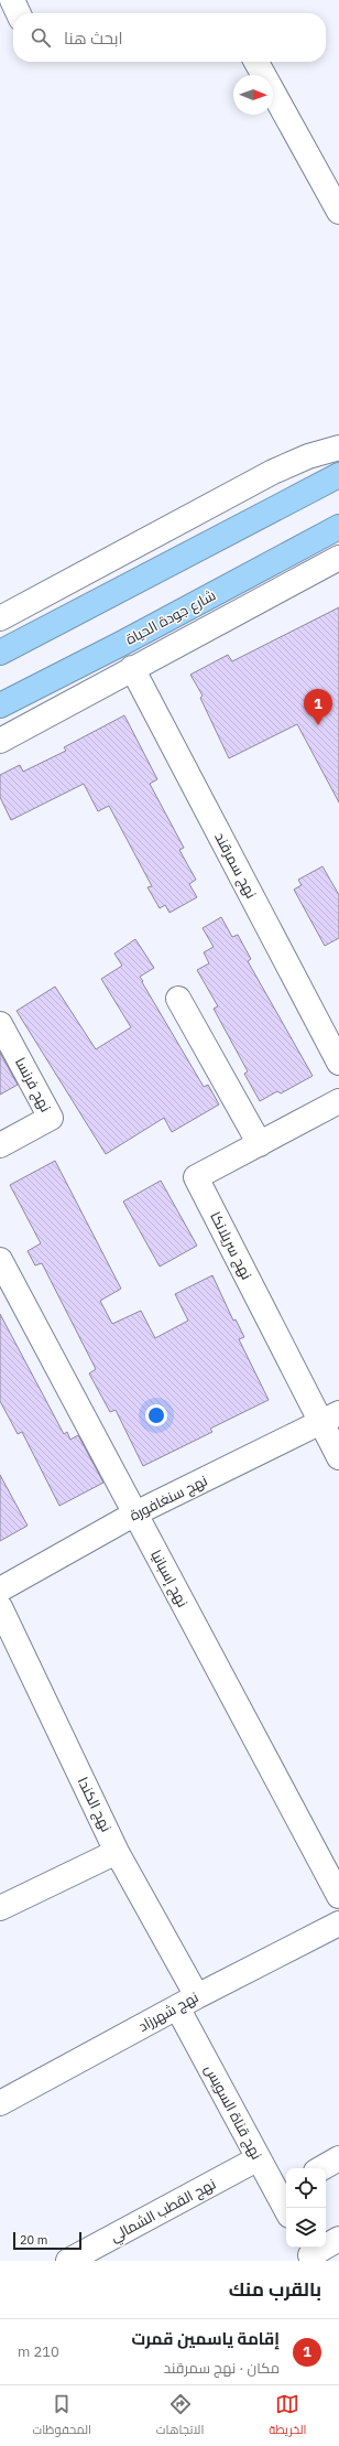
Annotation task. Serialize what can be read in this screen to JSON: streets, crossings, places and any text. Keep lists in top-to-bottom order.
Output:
{
  "streets": {
    "highway": ["شارع جودة الحياة"],
    "street": [
      "نهج سمرقند",
      "نهج فرنسا",
      "نهج سريلانكا",
      "نهج سنغافورة",
      "نهج إسبانيا",
      "نهج الكندا",
      "نهج شهرزاد",
      "نهج قناة السويس",
      "نهج القطب الشمالي"
    ]
  },
  "crossings": [
    ["نهج سريلانكا", "نهج سنغافورة"],
    ["نهج سنغافورة", "نهج إسبانيا"],
    ["نهج الكندا", "نهج شهرزاد"],
    ["نهج الكندا", "نهج قناة السويس"],
    ["نهج شهرزاد", "نهج قناة السويس"],
    ["نهج قناة السويس", "نهج القطب الشمالي"]
  ],
  "scale_bar": "20 m",
  "north": "right",
  "page": {
    "search": "ابحث هنا",
    "pins": "1",
    "scale": "20 m",
    "heading": "بالقرب منك",
    "list": [
      {
        "mark": "1",
        "name": "إقامة ياسمين قمرت",
        "note": "مكان · نهج سمرقند",
        "value": "210 m"
      }
    ],
    "nav": ["الخريطة", "الاتجاهات", "المحفوظات"]
  }
}
